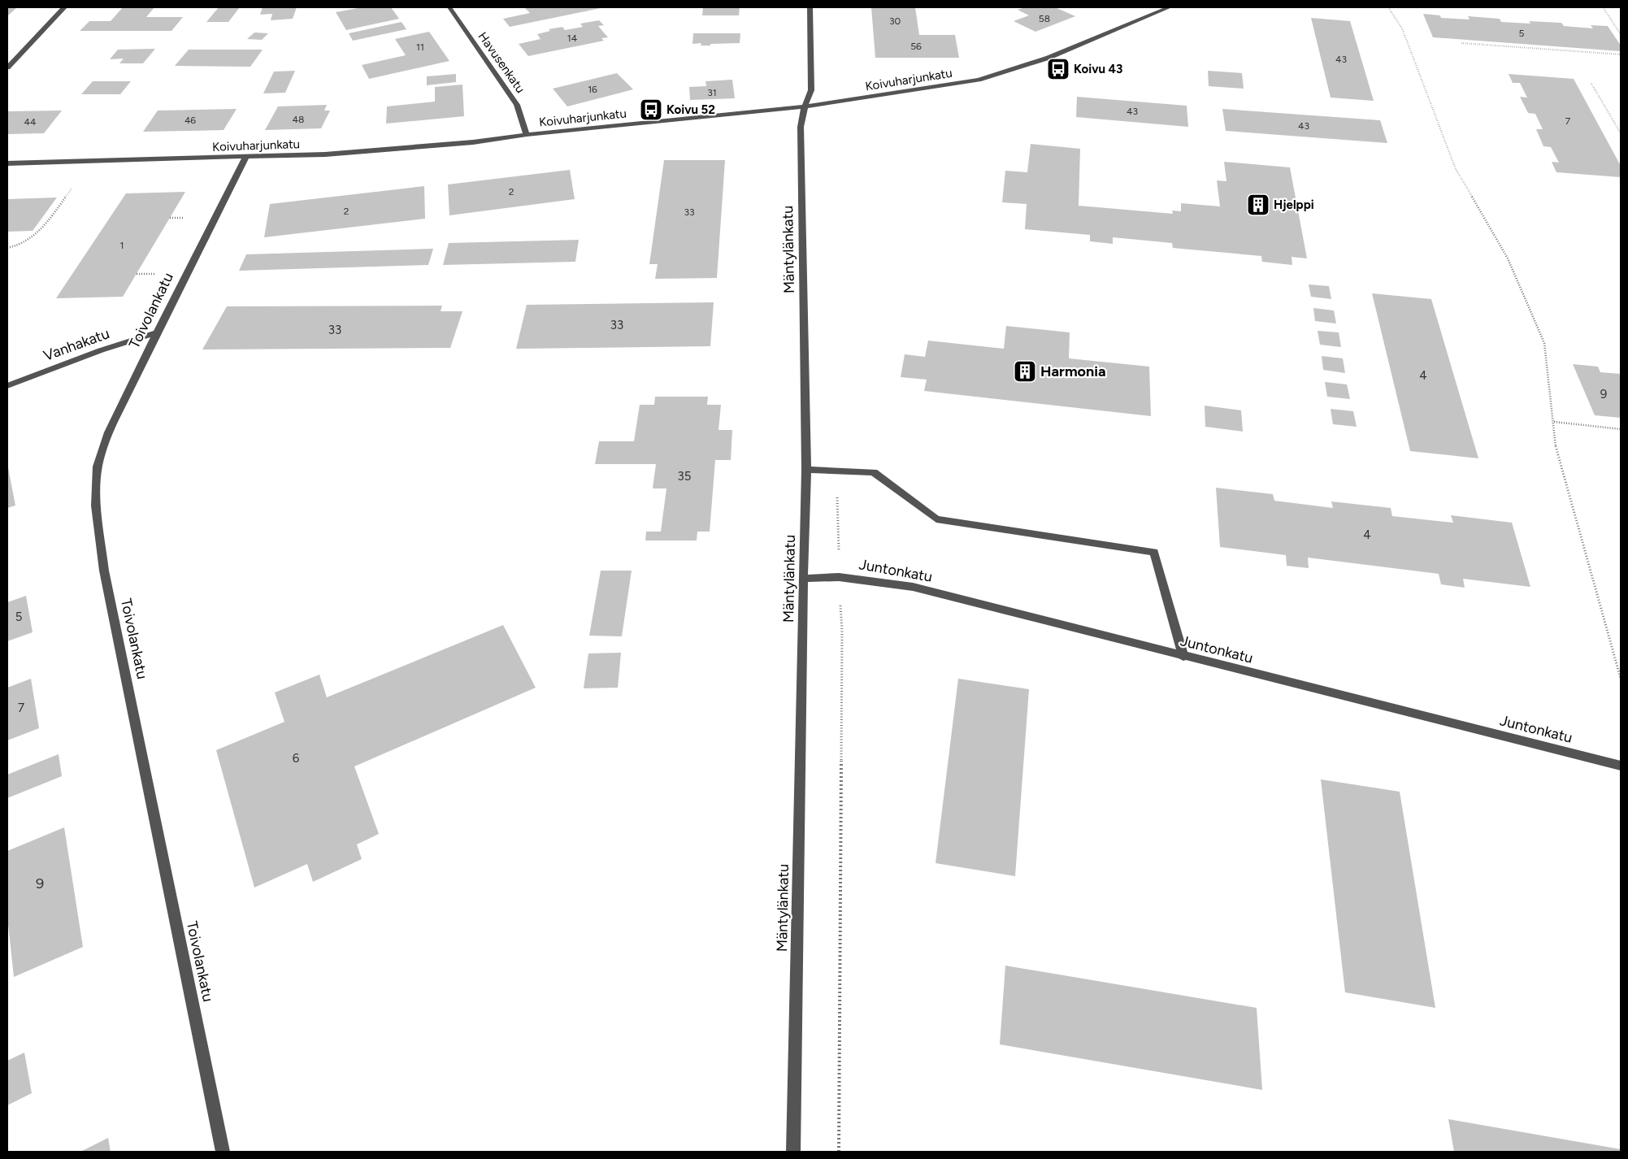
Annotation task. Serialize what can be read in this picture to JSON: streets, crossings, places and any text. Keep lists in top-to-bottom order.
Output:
{
  "streets": {
    "street": [
      "Havusenkatu",
      "Koivuharjunkatu",
      "Mäntylänkatu",
      "Toivolankatu",
      "Vanhakatu",
      "Juntonkatu"
    ]
  },
  "crossings": [
    ["Havusenkatu", "Koivuharjunkatu"],
    ["Koivuharjunkatu", "Mäntylänkatu"],
    ["Koivuharjunkatu", "Toivolankatu"],
    ["Mäntylänkatu", "Juntonkatu"],
    ["Toivolankatu", "Vanhakatu"]
  ],
  "places": {
    "bus stop": ["Koivu 43", "Koivu 52"],
    "building": ["Hjelppi", "Harmonia"]
  },
  "house_numbers": [
    "58",
    "30",
    "5",
    "14",
    "56",
    "11",
    "43",
    "16",
    "31",
    "43",
    "48",
    "46",
    "7",
    "44",
    "43",
    "2",
    "2",
    "33",
    "1",
    "33",
    "33",
    "4",
    "9",
    "35",
    "4",
    "5",
    "7",
    "6",
    "9"
  ]
}
